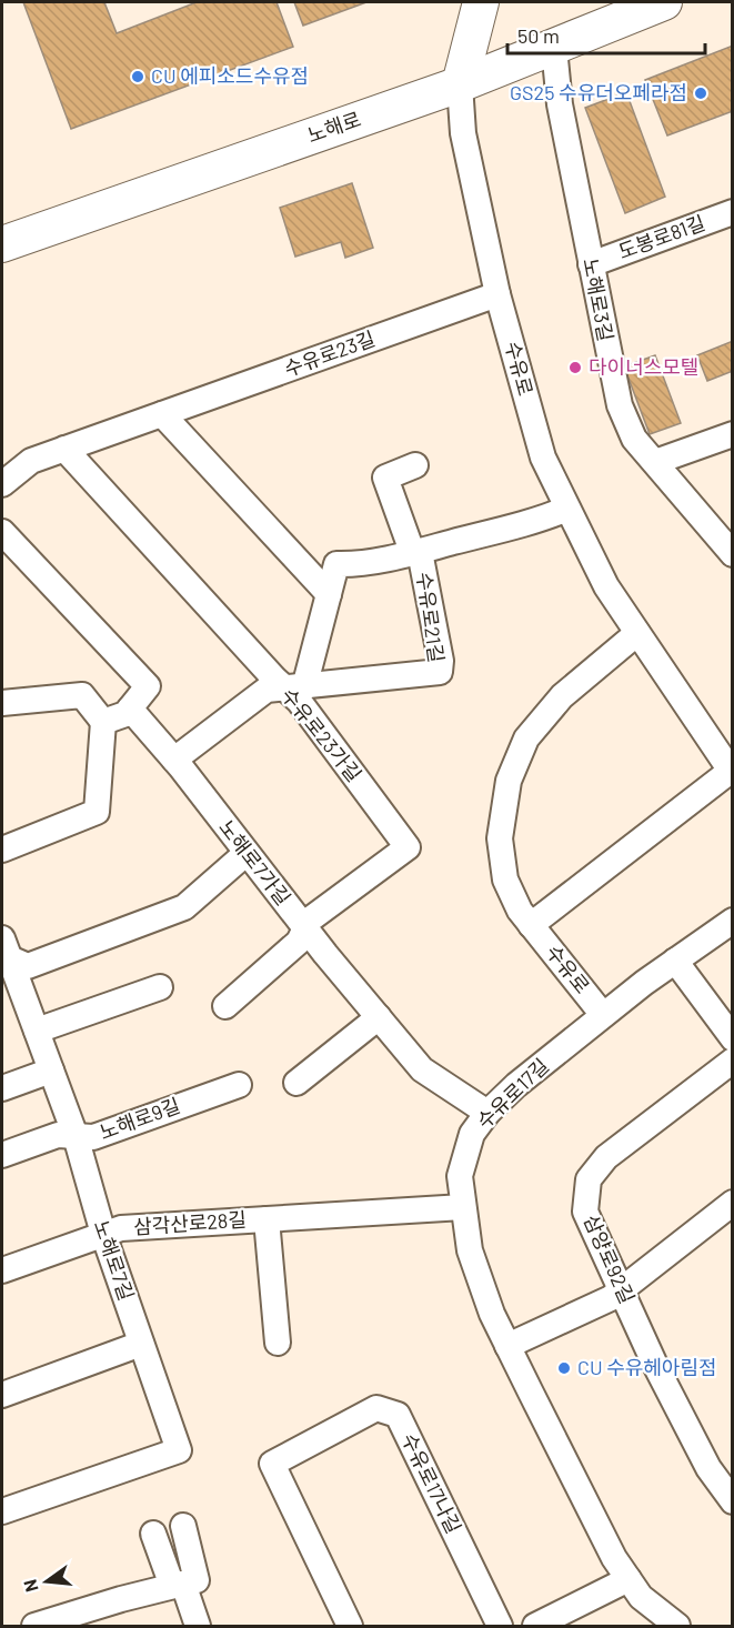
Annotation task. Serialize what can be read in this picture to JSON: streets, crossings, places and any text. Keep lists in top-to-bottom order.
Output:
{
  "streets": {
    "main road": ["노해로"],
    "street": [
      "도봉로81길",
      "노해로3길",
      "수유로23길",
      "수유로",
      "수유로21길",
      "수유로23가길",
      "노해로7가길",
      "수유로17길",
      "노해로9길",
      "삼각산로28길",
      "삼양로92길",
      "노해로7길",
      "수유로17나길"
    ]
  },
  "crossings": [
    ["노해로", "노해로3길"],
    ["노해로", "수유로"],
    ["도봉로81길", "노해로3길"],
    ["수유로23길", "수유로"],
    ["수유로23길", "수유로23가길"],
    ["수유로", "수유로21길"],
    ["수유로", "수유로17길"],
    ["수유로21길", "수유로23가길"],
    ["수유로21길", "노해로7가길"],
    ["수유로23가길", "노해로7가길"],
    ["노해로7가길", "수유로17길"],
    ["노해로7가길", "노해로7길"],
    ["수유로17길", "삼각산로28길"],
    ["노해로9길", "노해로7길"],
    ["삼각산로28길", "노해로7길"]
  ],
  "places": [
    "CU 에피소드수유점",
    "GS25 수유더오페라점",
    "다이너스모텔",
    "CU 수유헤아림점"
  ],
  "scale_bar": "50 m",
  "north": "left"
}
